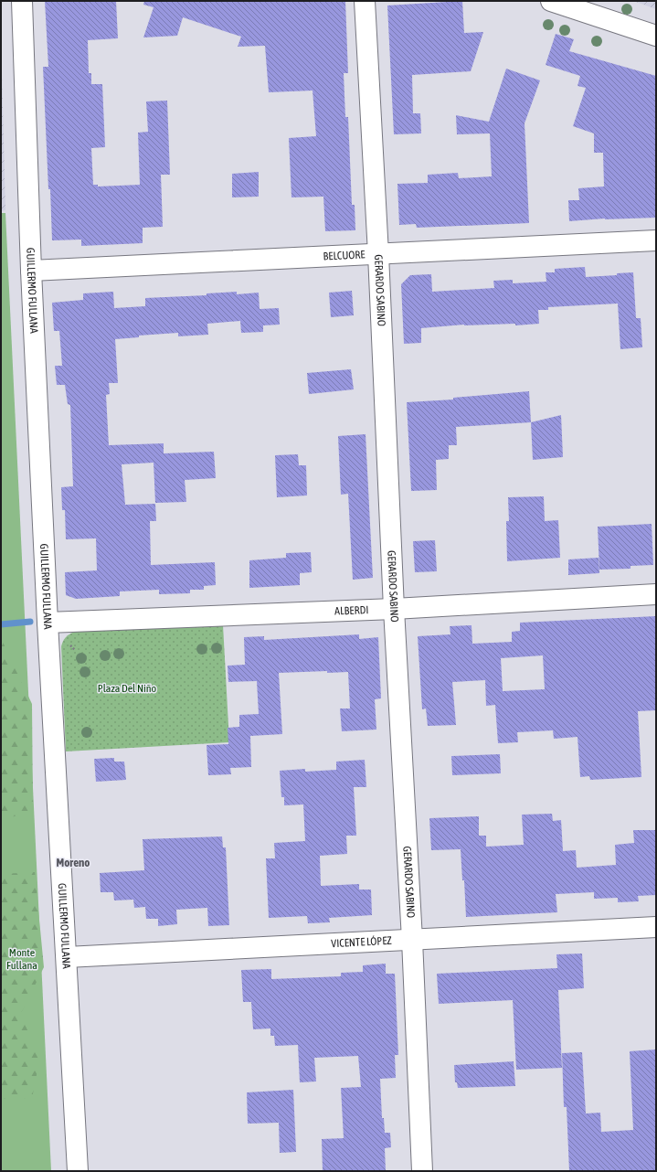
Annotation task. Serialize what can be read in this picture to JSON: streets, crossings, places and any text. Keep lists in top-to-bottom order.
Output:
{
  "streets": {
    "street": [
      "BELCUORE",
      "GERARDO SABINO",
      "GUILLERMO FULLANA",
      "ALBERDI",
      "VICENTE LÓPEZ"
    ]
  },
  "crossings": [
    ["BELCUORE", "GERARDO SABINO"],
    ["BELCUORE", "GUILLERMO FULLANA"],
    ["GERARDO SABINO", "ALBERDI"],
    ["GERARDO SABINO", "VICENTE LÓPEZ"],
    ["GUILLERMO FULLANA", "ALBERDI"],
    ["GUILLERMO FULLANA", "VICENTE LÓPEZ"]
  ],
  "districts": ["Moreno"],
  "parks": ["Plaza Del Niño", "Monte Fullana"]
}
